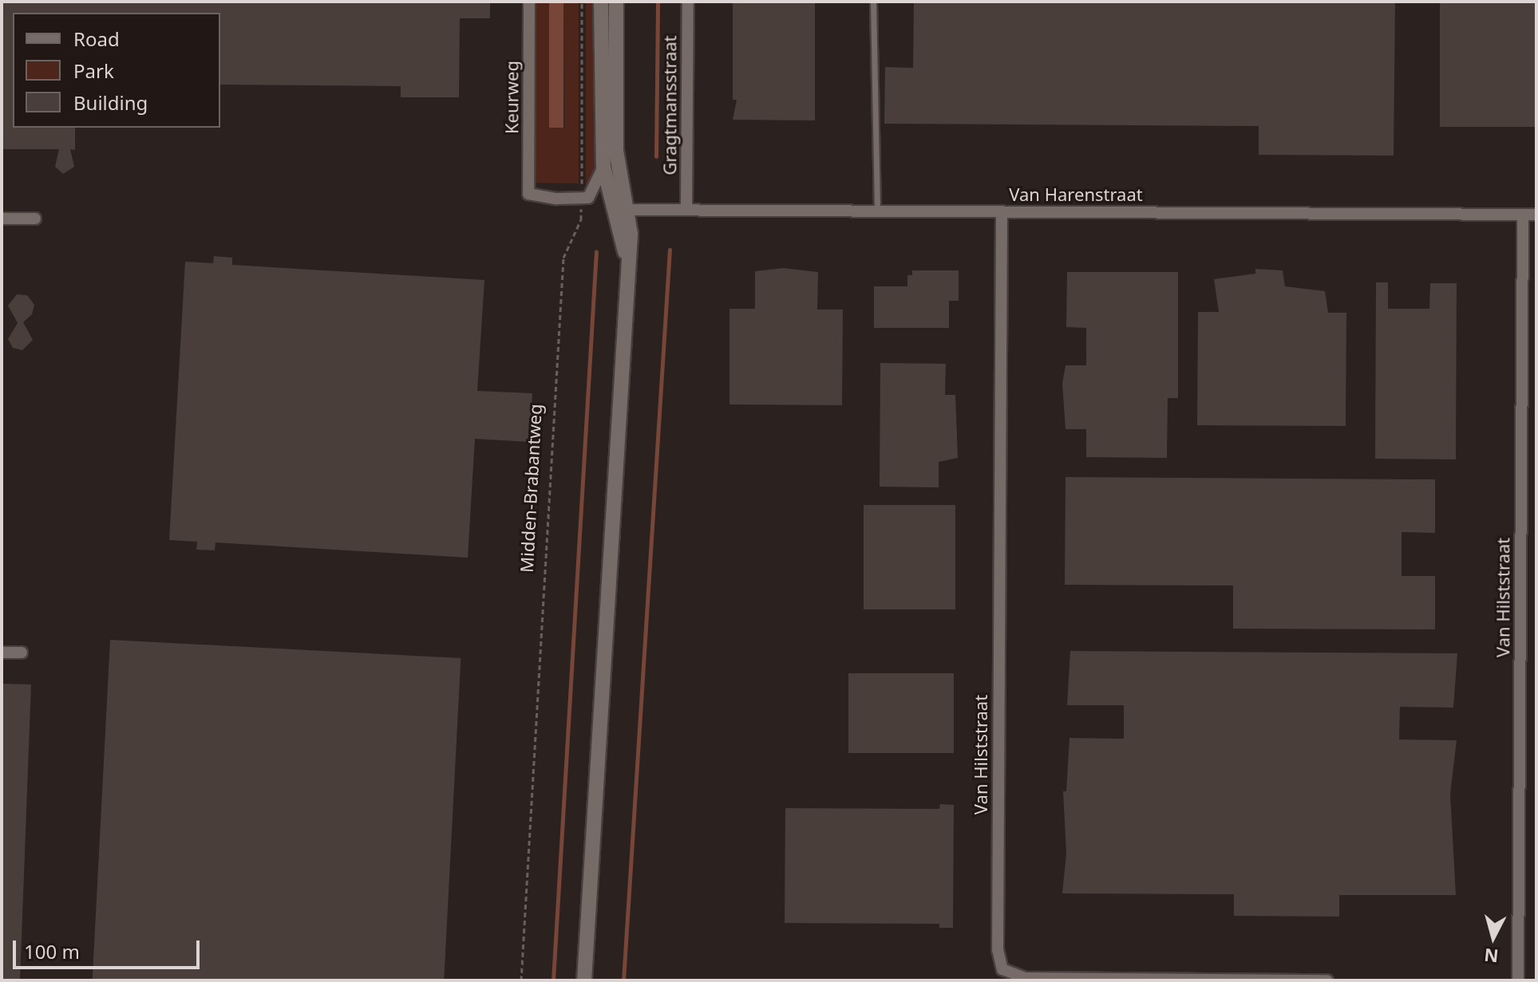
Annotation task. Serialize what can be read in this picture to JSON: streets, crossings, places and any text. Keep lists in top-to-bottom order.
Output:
{
  "streets": {
    "street": [
      "Keurweg",
      "Gragtmansstraat",
      "Van Harenstraat",
      "Van Hilststraat"
    ],
    "path": ["Midden-Brabantweg"]
  },
  "crossings": [
    ["Keurweg", "Midden-Brabantweg"],
    ["Gragtmansstraat", "Van Harenstraat"],
    ["Van Harenstraat", "Van Hilststraat"]
  ],
  "legend": ["Road", "Park", "Building"],
  "scale_bar": "100 m",
  "north": "bottom"
}
